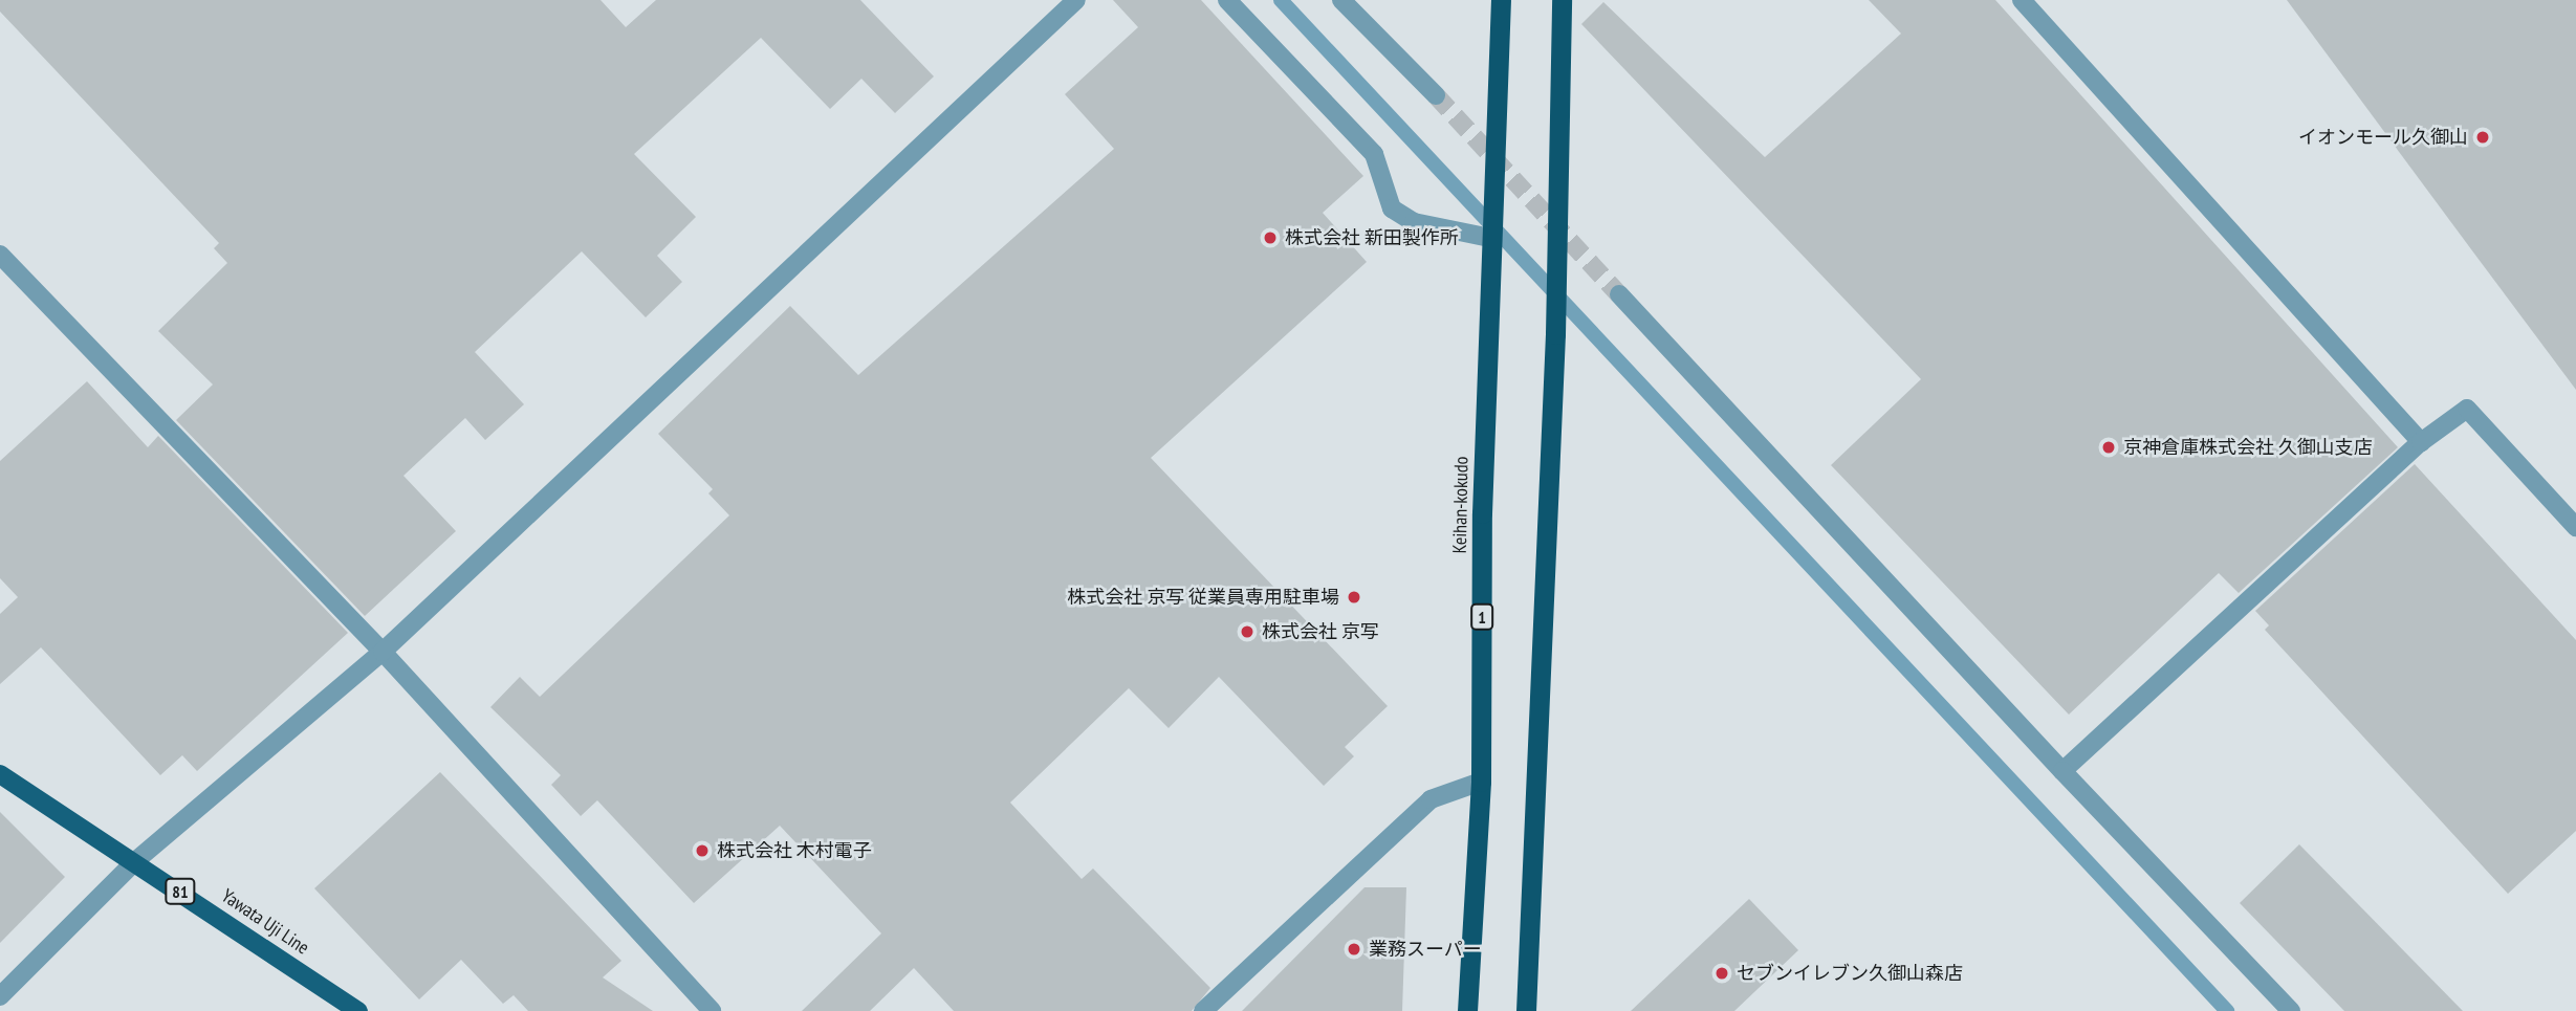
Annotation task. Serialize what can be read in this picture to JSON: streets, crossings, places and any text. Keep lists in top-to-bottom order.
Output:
{
  "streets": {
    "highway": ["Keihan-kokudo", "1"],
    "main road": ["81", "Yawata Uji Line"]
  },
  "places": [
    "イオンモール久御山",
    "株式会社 新田製作所",
    "京神倉庫株式会社 久御山支店",
    "株式会社 京写 従業員専用駐車場",
    "株式会社 京写",
    "株式会社 木村電子",
    "業務スーパー",
    "セブンイレブン久御山森店"
  ]
}
